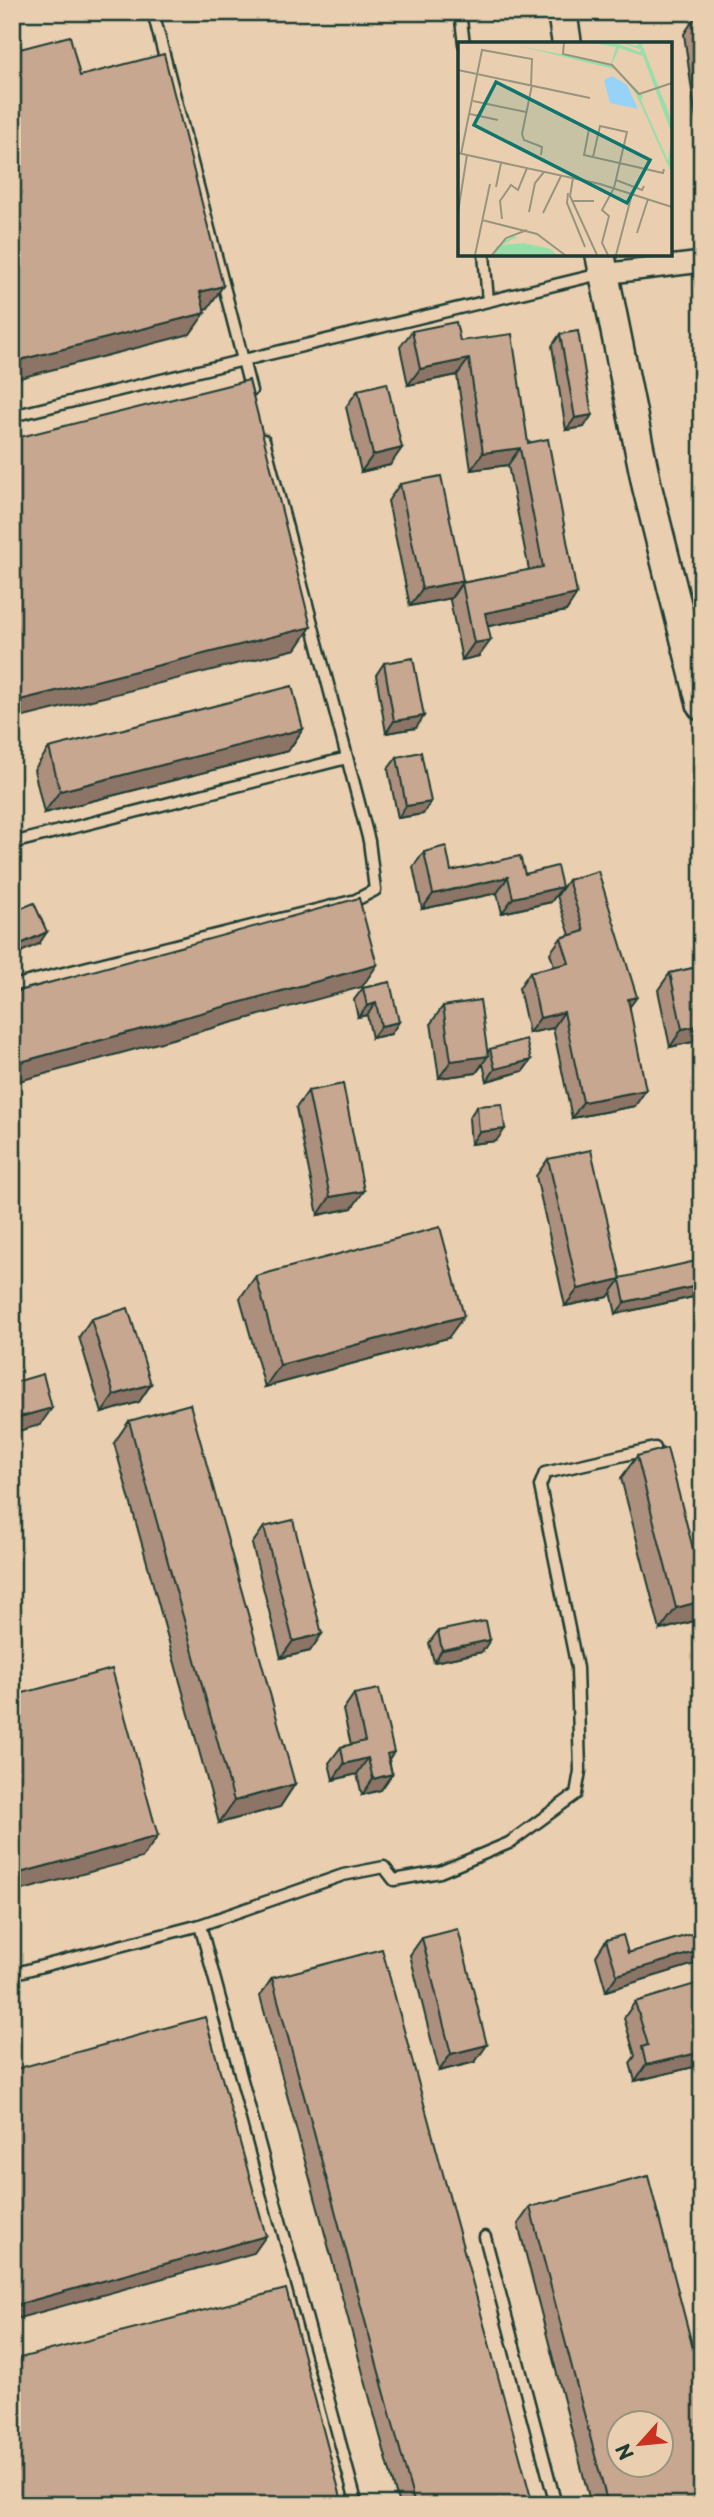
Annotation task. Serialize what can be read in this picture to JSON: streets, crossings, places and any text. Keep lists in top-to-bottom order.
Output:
{
  "north": "bottom left"
}
